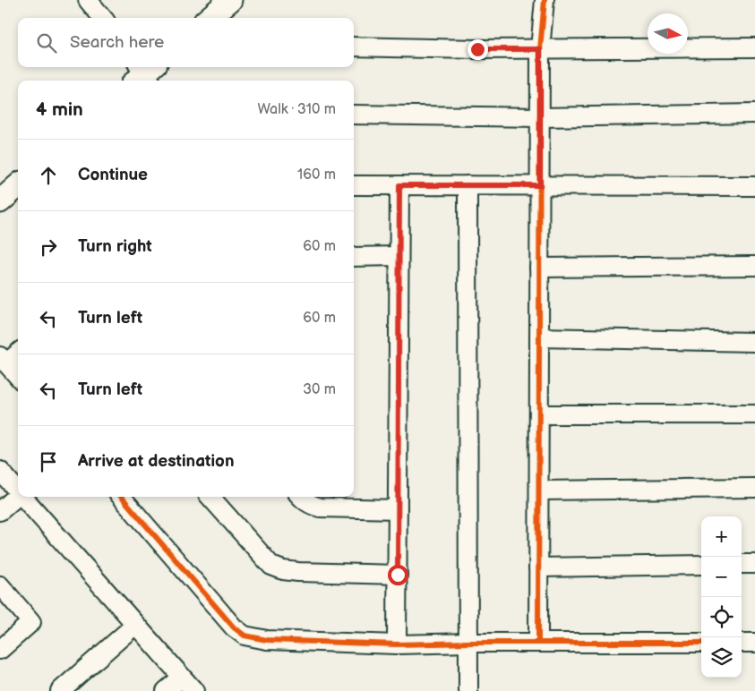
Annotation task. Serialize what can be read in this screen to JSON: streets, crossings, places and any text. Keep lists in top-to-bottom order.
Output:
{
  "north": "right",
  "page": {
    "search": "Search here",
    "heading": ["4 min", "Walk · 310 m"],
    "list": [
      ["Continue", "160 m"],
      ["Turn right", "60 m"],
      ["Turn left", "60 m"],
      ["Turn left", "30 m"],
      "Arrive at destination"
    ],
    "map_buttons": ["+", "−"]
  }
}
